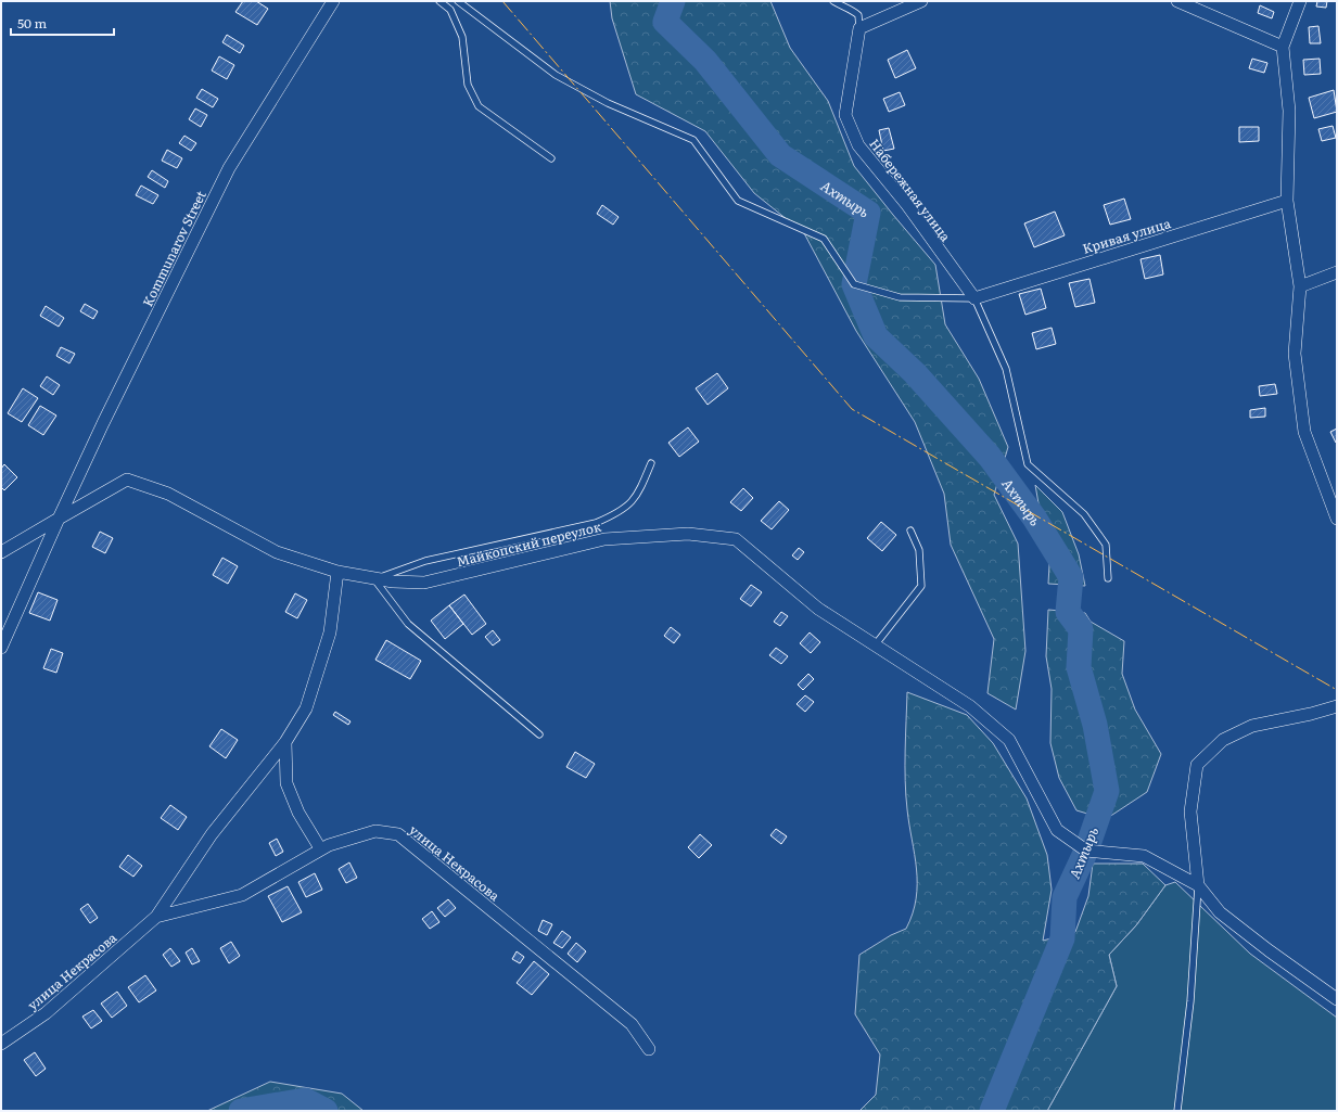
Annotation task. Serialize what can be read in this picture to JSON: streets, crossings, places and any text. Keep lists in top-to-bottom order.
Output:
{
  "streets": {
    "street": [
      "Набережная улица",
      "Кривая улица",
      "Kommunarov Street",
      "Майкопский переулок",
      "улица Некрасова"
    ]
  },
  "crossings": [
    ["Набережная улица", "Кривая улица"],
    ["Майкопский переулок", "улица Некрасова"]
  ],
  "water": ["Ахтырь"],
  "scale_bar": "50 m"
}
